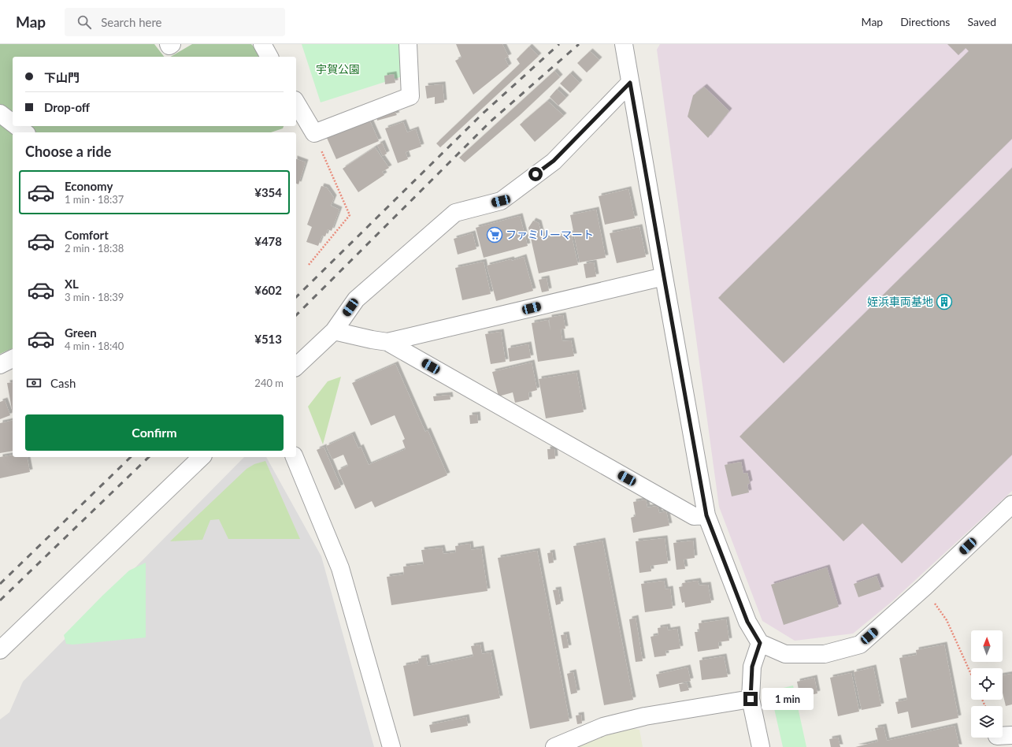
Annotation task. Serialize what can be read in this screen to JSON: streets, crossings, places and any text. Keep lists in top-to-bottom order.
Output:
{
  "parks": ["宇賀公園"],
  "places": {
    "supermarket": ["ファミリーマート"],
    "building": ["姪浜車両基地"]
  },
  "north": "top",
  "page": {
    "header": "Map",
    "search": "Search here",
    "nav": ["Map", "Directions", "Saved"],
    "banner": ["下山門", "Drop-off"],
    "heading": "Choose a ride",
    "list": [
      {
        "name": "Economy",
        "note": "1 min · 18:37",
        "value": "¥354"
      },
      {
        "name": "Comfort",
        "note": "2 min · 18:38",
        "value": "¥478"
      },
      {
        "name": "XL",
        "note": "3 min · 18:39",
        "value": "¥602"
      },
      {
        "name": "Green",
        "note": "4 min · 18:40",
        "value": "¥513"
      }
    ],
    "pay": ["Cash", "240 m"],
    "buttons": "Confirm",
    "bubble": "1 min"
  }
}
